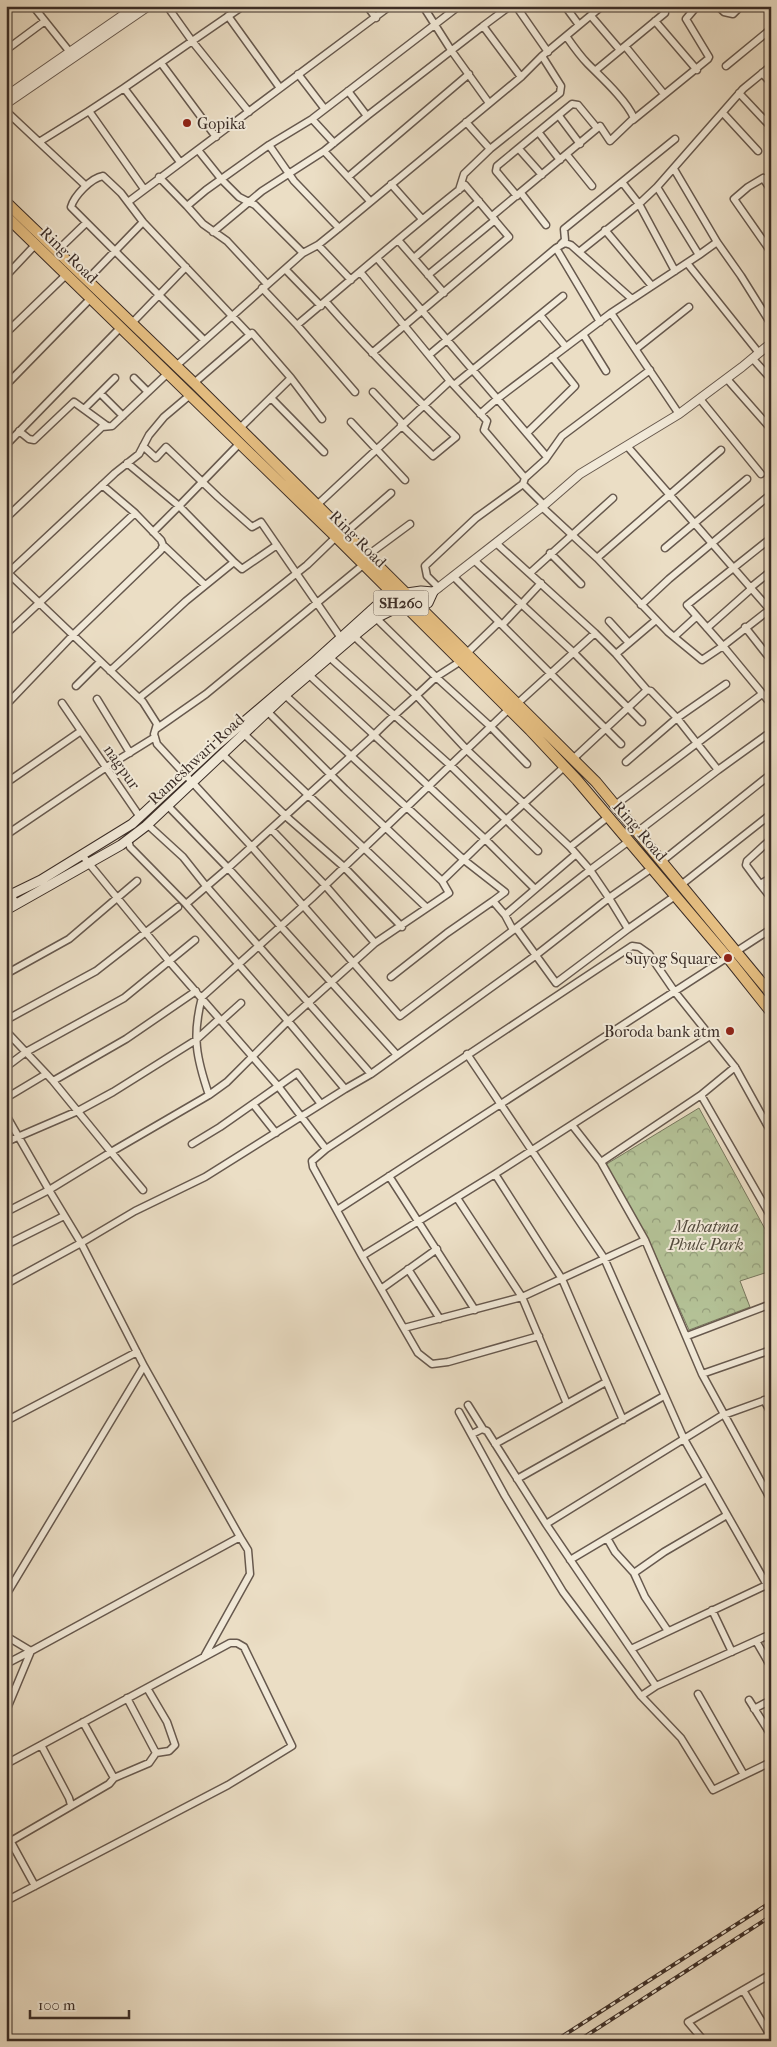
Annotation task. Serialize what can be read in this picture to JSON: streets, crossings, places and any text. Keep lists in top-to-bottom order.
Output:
{
  "streets": {
    "highway": ["Ring Road", "SH260"],
    "main road": ["Rameshwari Road"],
    "street": ["nagpur"]
  },
  "crossings": [
    ["Ring Road", "Rameshwari Road"]
  ],
  "parks": ["Mahatma Phule Park"],
  "places": ["Gopika", "Suyog Square", "Boroda bank atm"],
  "scale_bar": "100 m"
}
